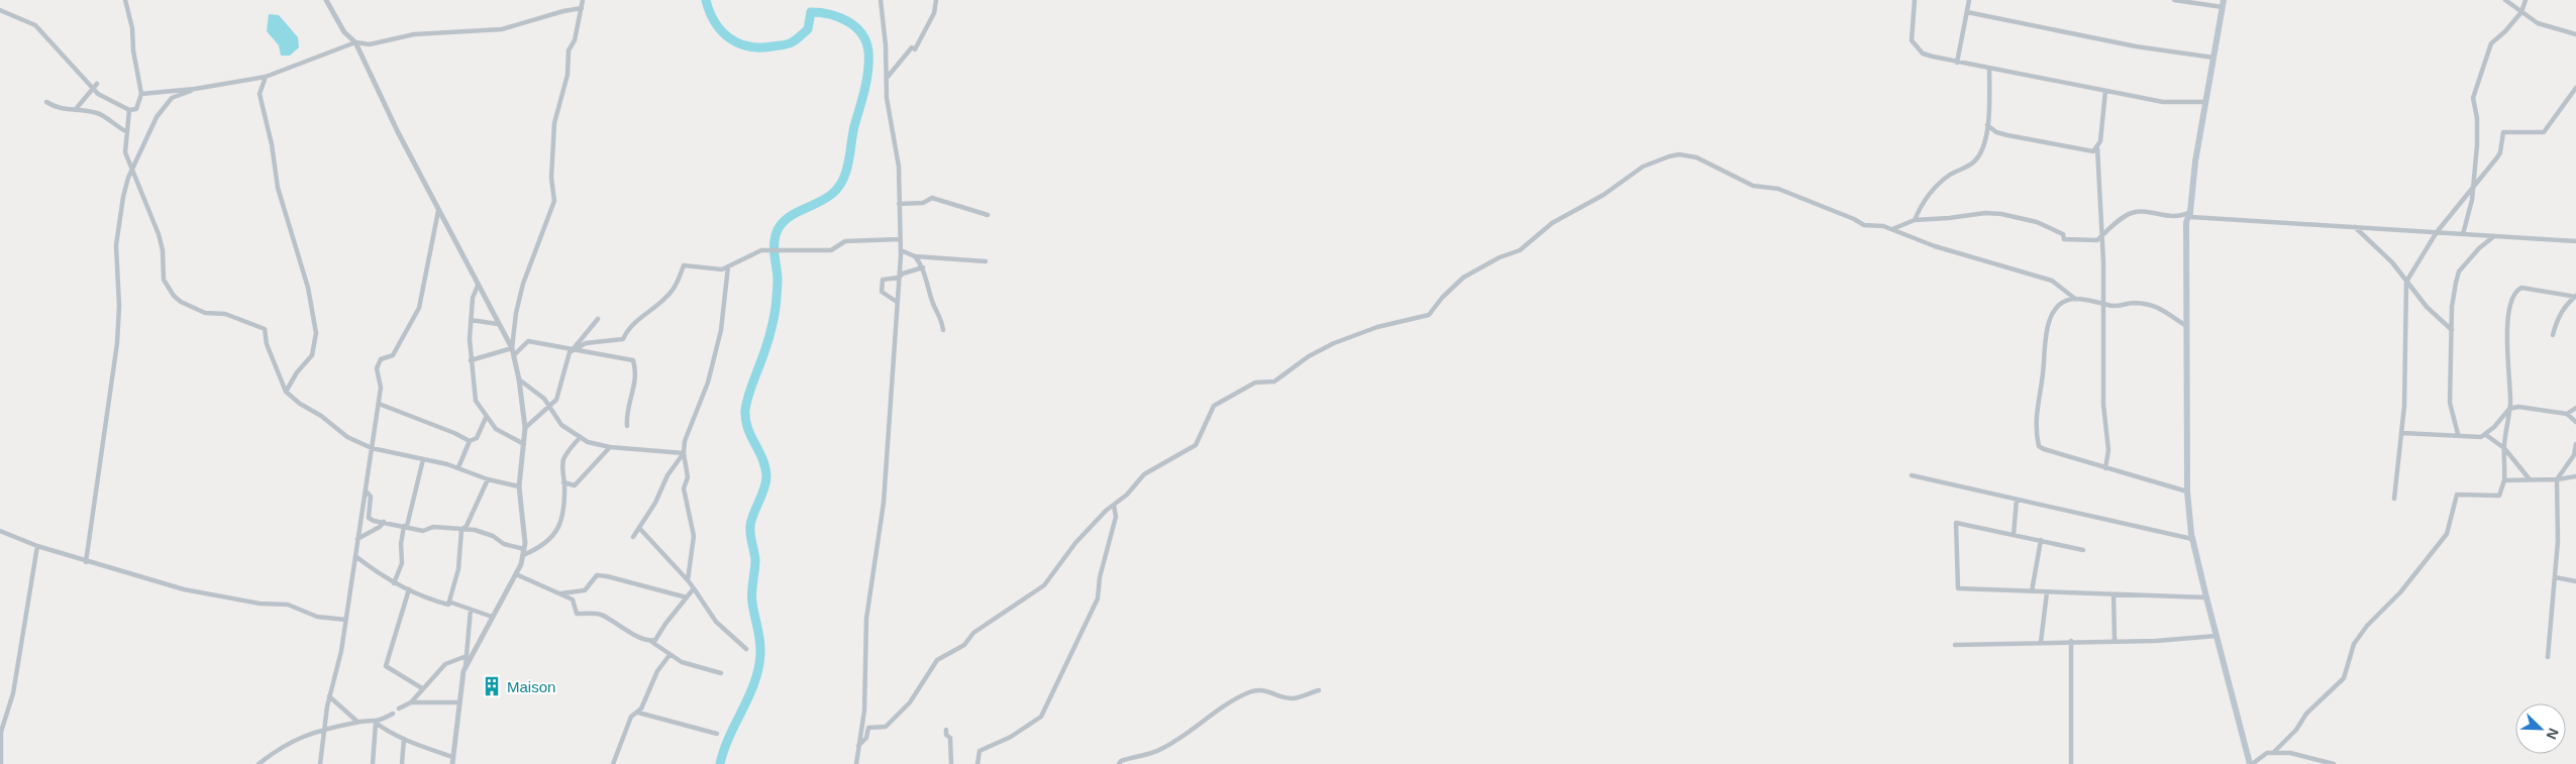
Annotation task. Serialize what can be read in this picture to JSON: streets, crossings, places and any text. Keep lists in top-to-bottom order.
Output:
{
  "places": {
    "building": ["Maison"]
  },
  "north": "bottom right"
}
